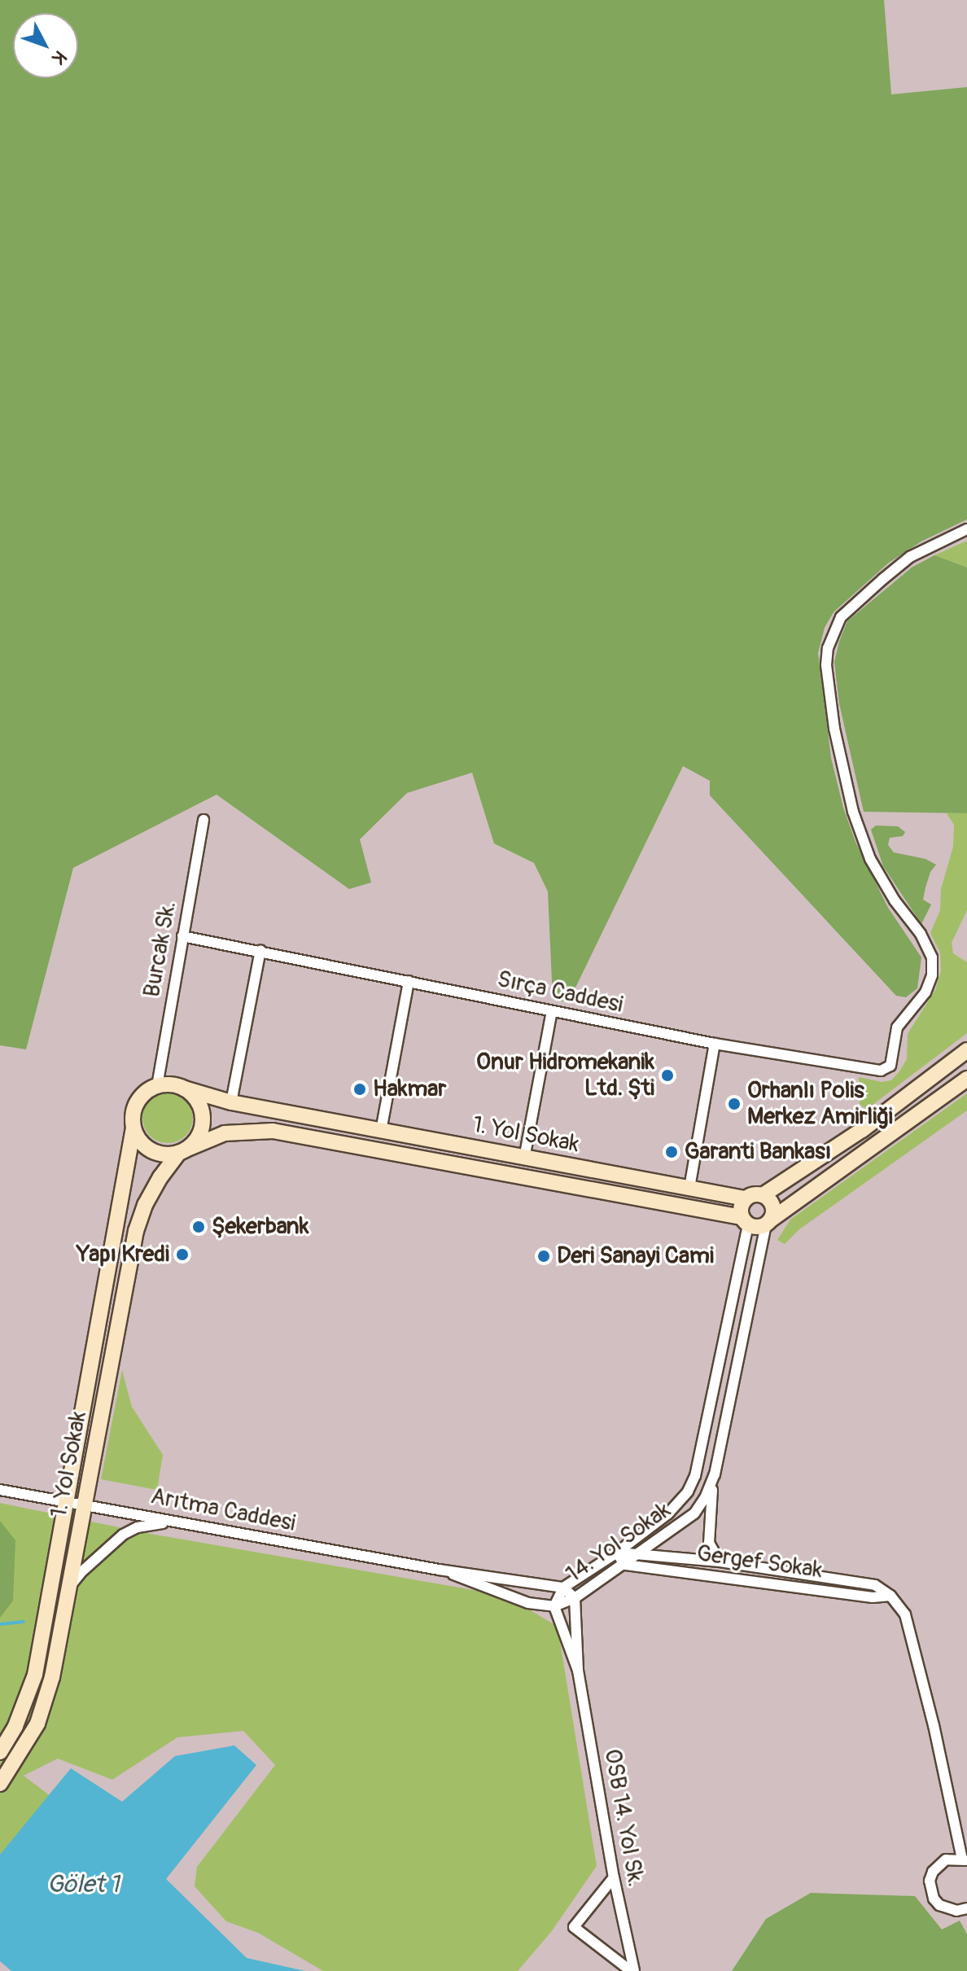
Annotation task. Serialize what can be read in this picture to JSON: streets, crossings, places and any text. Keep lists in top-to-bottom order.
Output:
{
  "streets": {
    "main road": ["1. Yol Sokak"],
    "street": [
      "Burcak Sk.",
      "Sırça Caddesi",
      "Arıtma Caddesi",
      "14. Yol Sokak",
      "Gergef Sokak",
      "OSB 14. Yol Sk."
    ]
  },
  "crossings": [
    ["Burcak Sk.", "Sırça Caddesi"],
    ["Burcak Sk.", "1. Yol Sokak"],
    ["1. Yol Sokak", "Arıtma Caddesi"],
    ["1. Yol Sokak", "14. Yol Sokak"],
    ["Arıtma Caddesi", "14. Yol Sokak"],
    ["14. Yol Sokak", "Gergef Sokak"]
  ],
  "water": ["Gölet 1"],
  "places": [
    "Onur Hidromekanik Ltd. Şti",
    "Hakmar",
    "Orhanlı Polis Merkez Amirliği",
    "Garanti Bankası",
    "Şekerbank",
    "Yapı Kredi",
    "Deri Sanayi Cami"
  ],
  "north": "bottom right"
}
